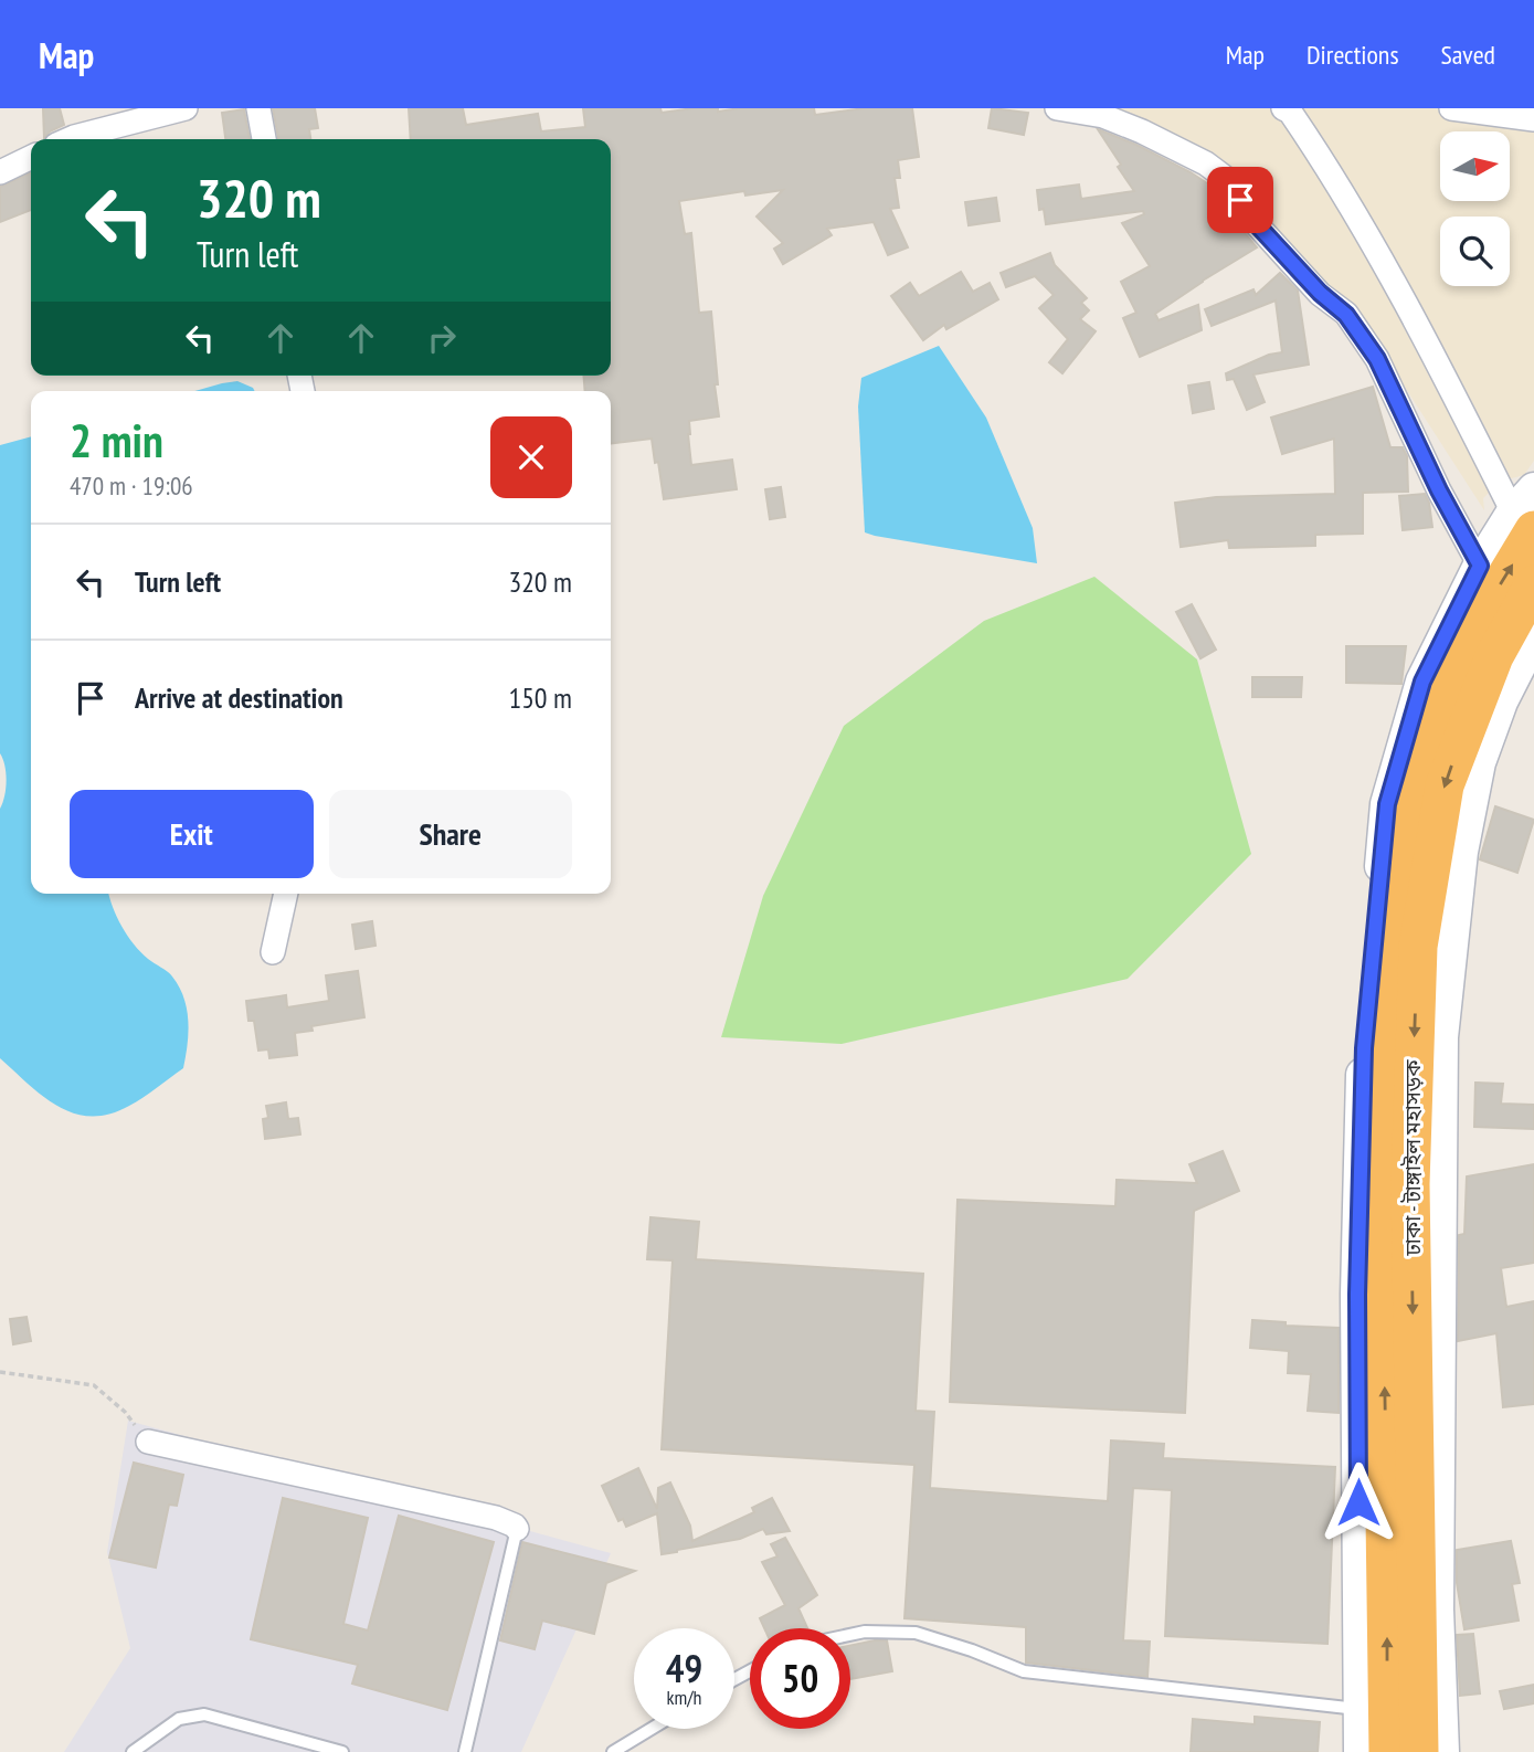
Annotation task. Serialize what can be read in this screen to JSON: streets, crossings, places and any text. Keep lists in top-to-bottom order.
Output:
{
  "streets": {
    "highway": ["ঢাকা - টাঙ্গাইল মহাসড়ক"]
  },
  "north": "right",
  "page": {
    "header": "Map",
    "nav": ["Map", "Directions", "Saved"],
    "turn": ["320 m", "Turn left"],
    "heading": ["2 min", "470 m · 19:06"],
    "list": [
      {
        "name": "Turn left",
        "value": "320 m"
      },
      {
        "name": "Arrive at destination",
        "value": "150 m"
      }
    ],
    "buttons": ["Exit", "Share"],
    "speed": "49 km/h",
    "limit": "50"
  }
}
